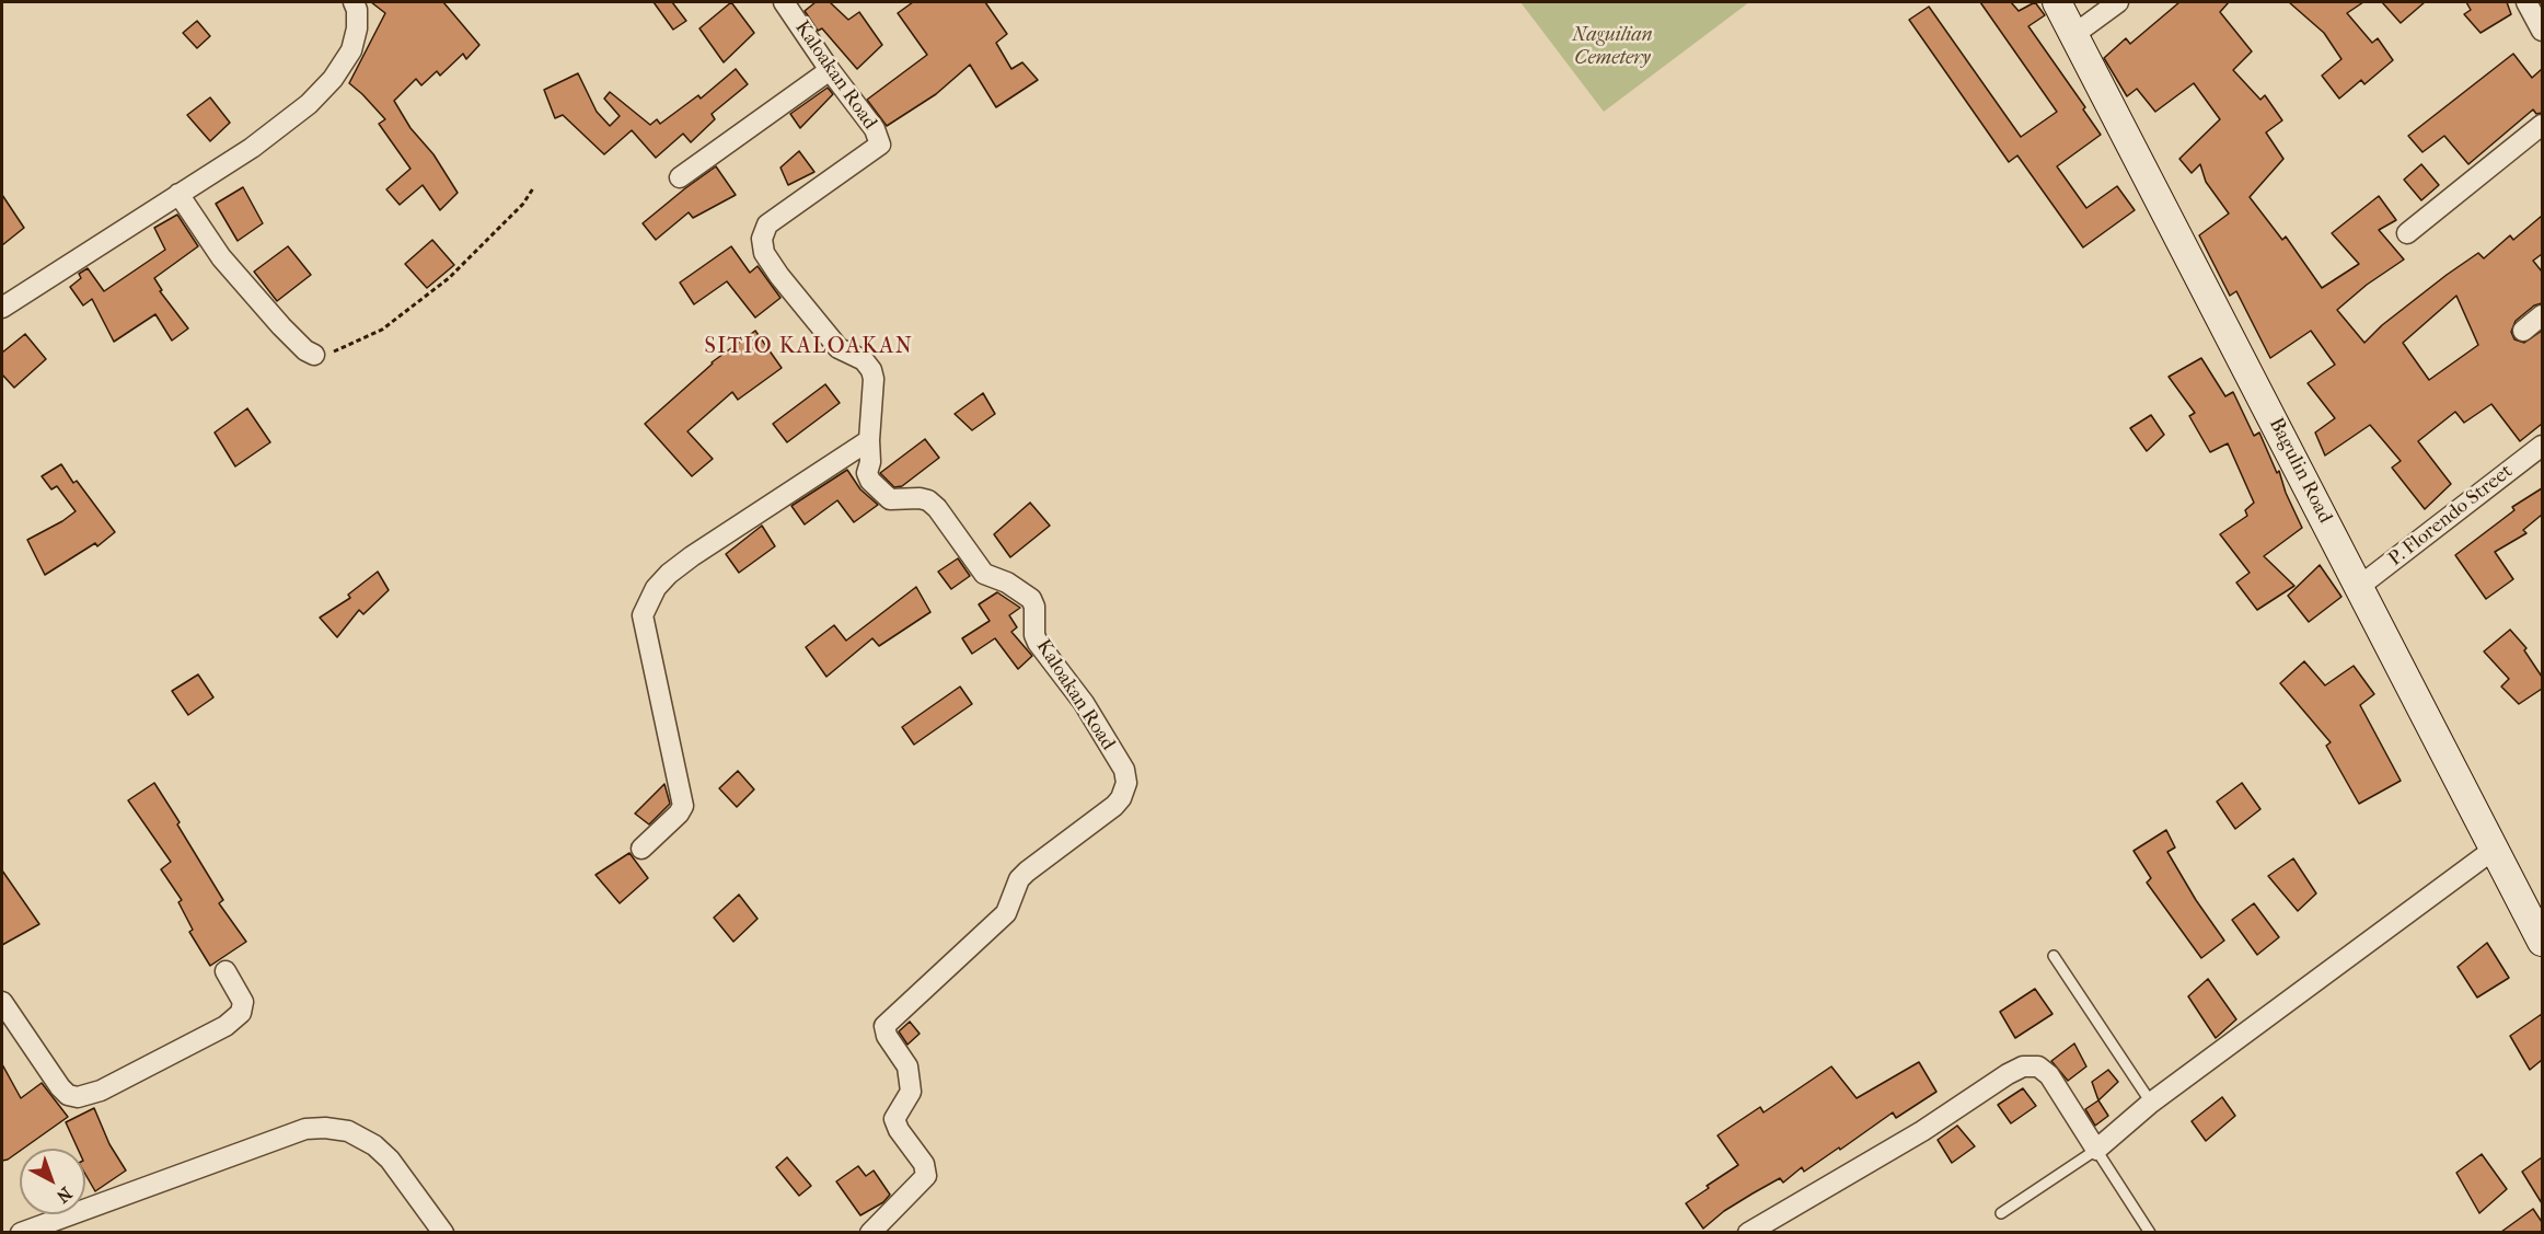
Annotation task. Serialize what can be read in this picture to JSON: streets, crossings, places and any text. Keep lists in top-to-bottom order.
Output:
{
  "streets": {
    "main road": ["Bagulin Road"],
    "street": ["Kaloakan Road", "P. Florendo Street"]
  },
  "crossings": [
    ["Bagulin Road", "P. Florendo Street"]
  ],
  "districts": ["SITIO KALOAKAN"],
  "parks": ["Naguilian Cemetery"],
  "north": "bottom right"
}
